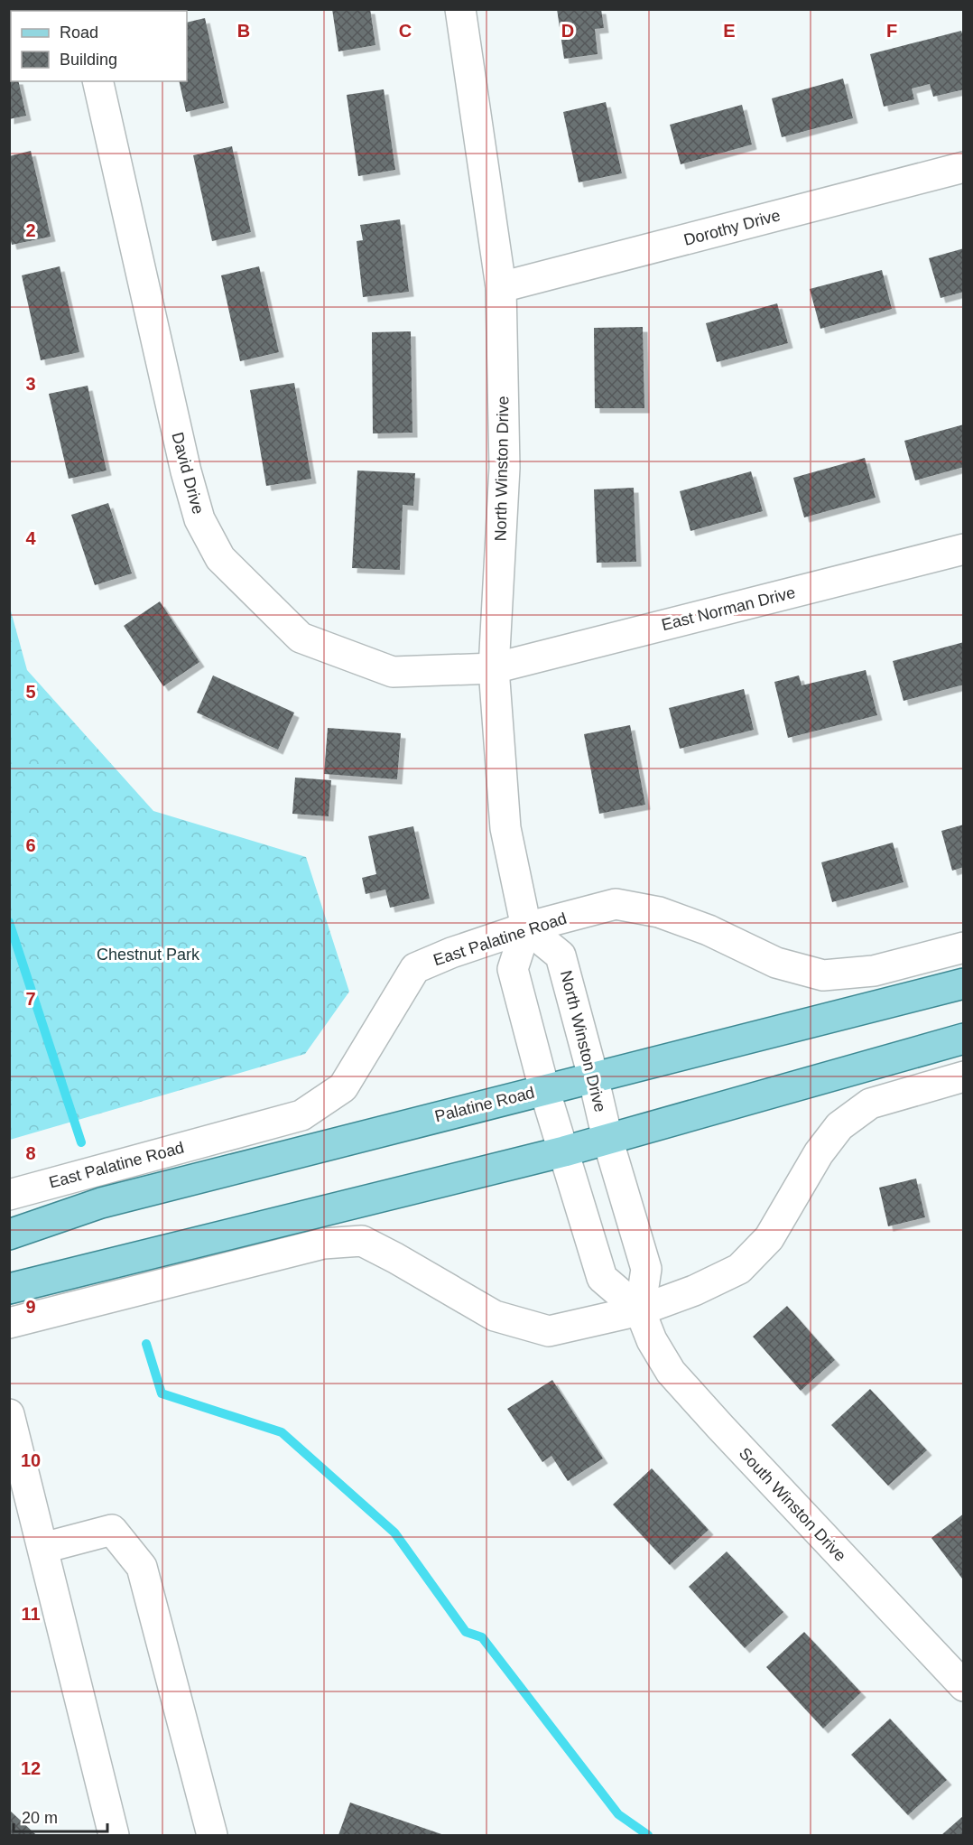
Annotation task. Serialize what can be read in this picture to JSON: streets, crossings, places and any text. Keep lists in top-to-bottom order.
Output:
{
  "streets": {
    "main road": ["Palatine Road"],
    "street": [
      "Dorothy Drive",
      "North Winston Drive",
      "David Drive",
      "East Norman Drive",
      "East Palatine Road",
      "South Winston Drive"
    ]
  },
  "crossings": [
    ["Dorothy Drive", "North Winston Drive"],
    ["North Winston Drive", "David Drive"],
    ["North Winston Drive", "East Norman Drive"],
    ["North Winston Drive", "East Palatine Road"],
    ["North Winston Drive", "Palatine Road"],
    ["North Winston Drive", "South Winston Drive"],
    ["David Drive", "East Norman Drive"]
  ],
  "parks": ["Chestnut Park"],
  "legend": ["Road", "Building"],
  "scale_bar": "20 m",
  "grid": {
    "columns": [
      "B",
      "C",
      "D",
      "E",
      "F"
    ],
    "rows": [
      "2",
      "3",
      "4",
      "5",
      "6",
      "7",
      "8",
      "9",
      "10",
      "11",
      "12"
    ]
  }
}
